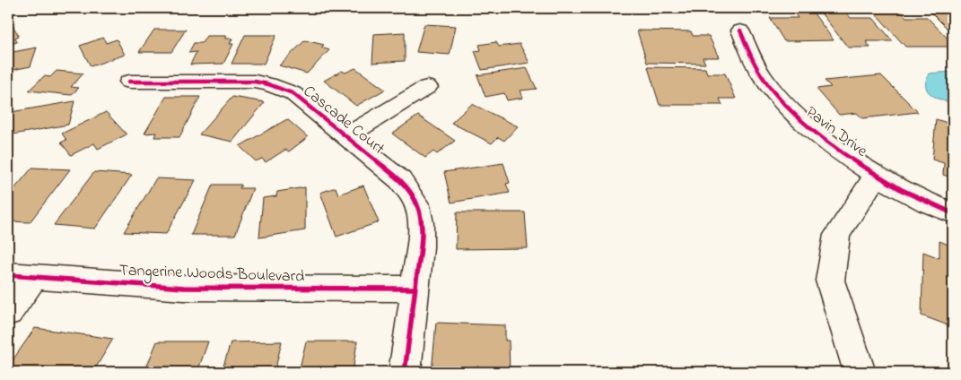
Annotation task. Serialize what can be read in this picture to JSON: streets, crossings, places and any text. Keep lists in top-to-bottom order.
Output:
{
  "streets": {
    "street": ["Cascade Court", "Pavin Drive", "Tangerine Woods Boulevard"]
  },
  "crossings": [
    ["Cascade Court", "Tangerine Woods Boulevard"]
  ]
}
